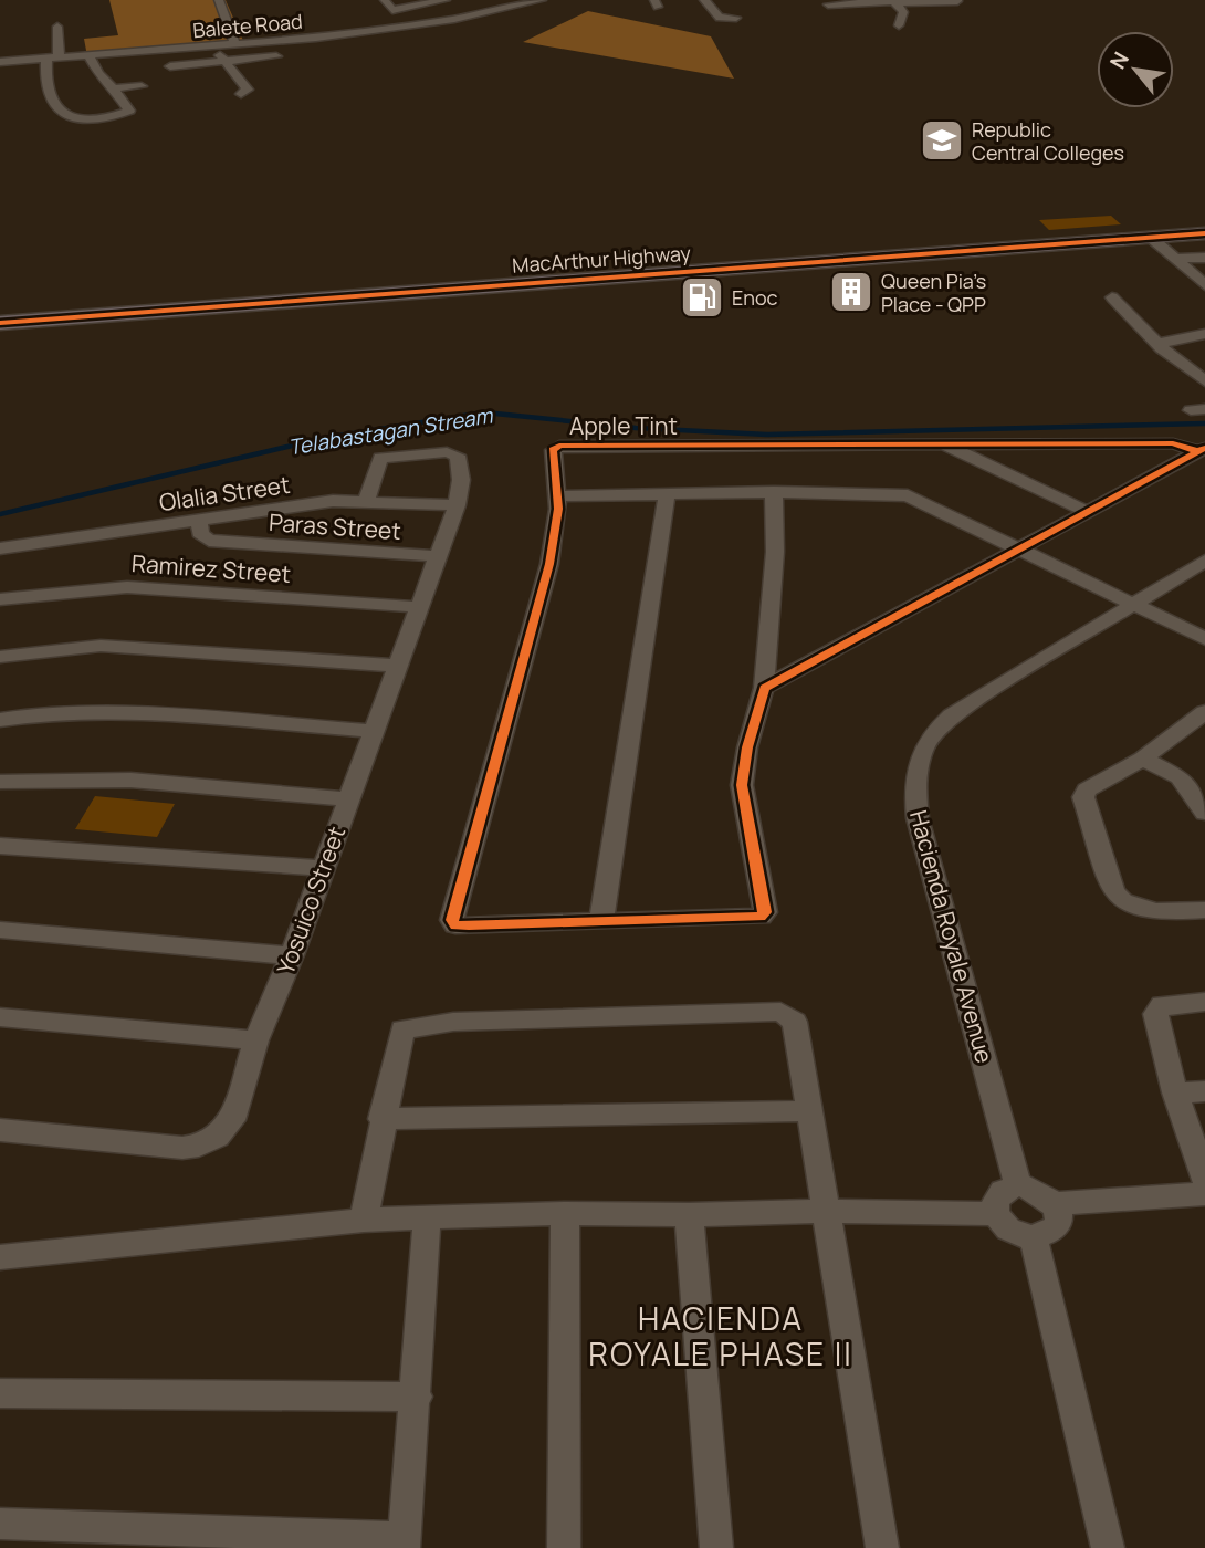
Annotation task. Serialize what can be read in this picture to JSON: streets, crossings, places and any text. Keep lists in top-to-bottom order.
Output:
{
  "streets": {
    "highway": ["MacArthur Highway"],
    "street": [
      "Balete Road",
      "Apple Tint",
      "Olalia Street",
      "Paras Street",
      "Ramirez Street",
      "Yosuico Street",
      "Hacienda Royale Avenue"
    ]
  },
  "crossings": [
    ["Olalia Street", "Paras Street"],
    ["Olalia Street", "Yosuico Street"],
    ["Paras Street", "Yosuico Street"],
    ["Ramirez Street", "Yosuico Street"]
  ],
  "districts": ["HACIENDA ROYALE PHASE II"],
  "water": ["Telabastagan Stream"],
  "places": {
    "school or university": ["Republic Central Colleges"],
    "building": ["Queen Pia’s Place - QPP"],
    "fuel station": ["Enoc"]
  },
  "north": "top left"
}
